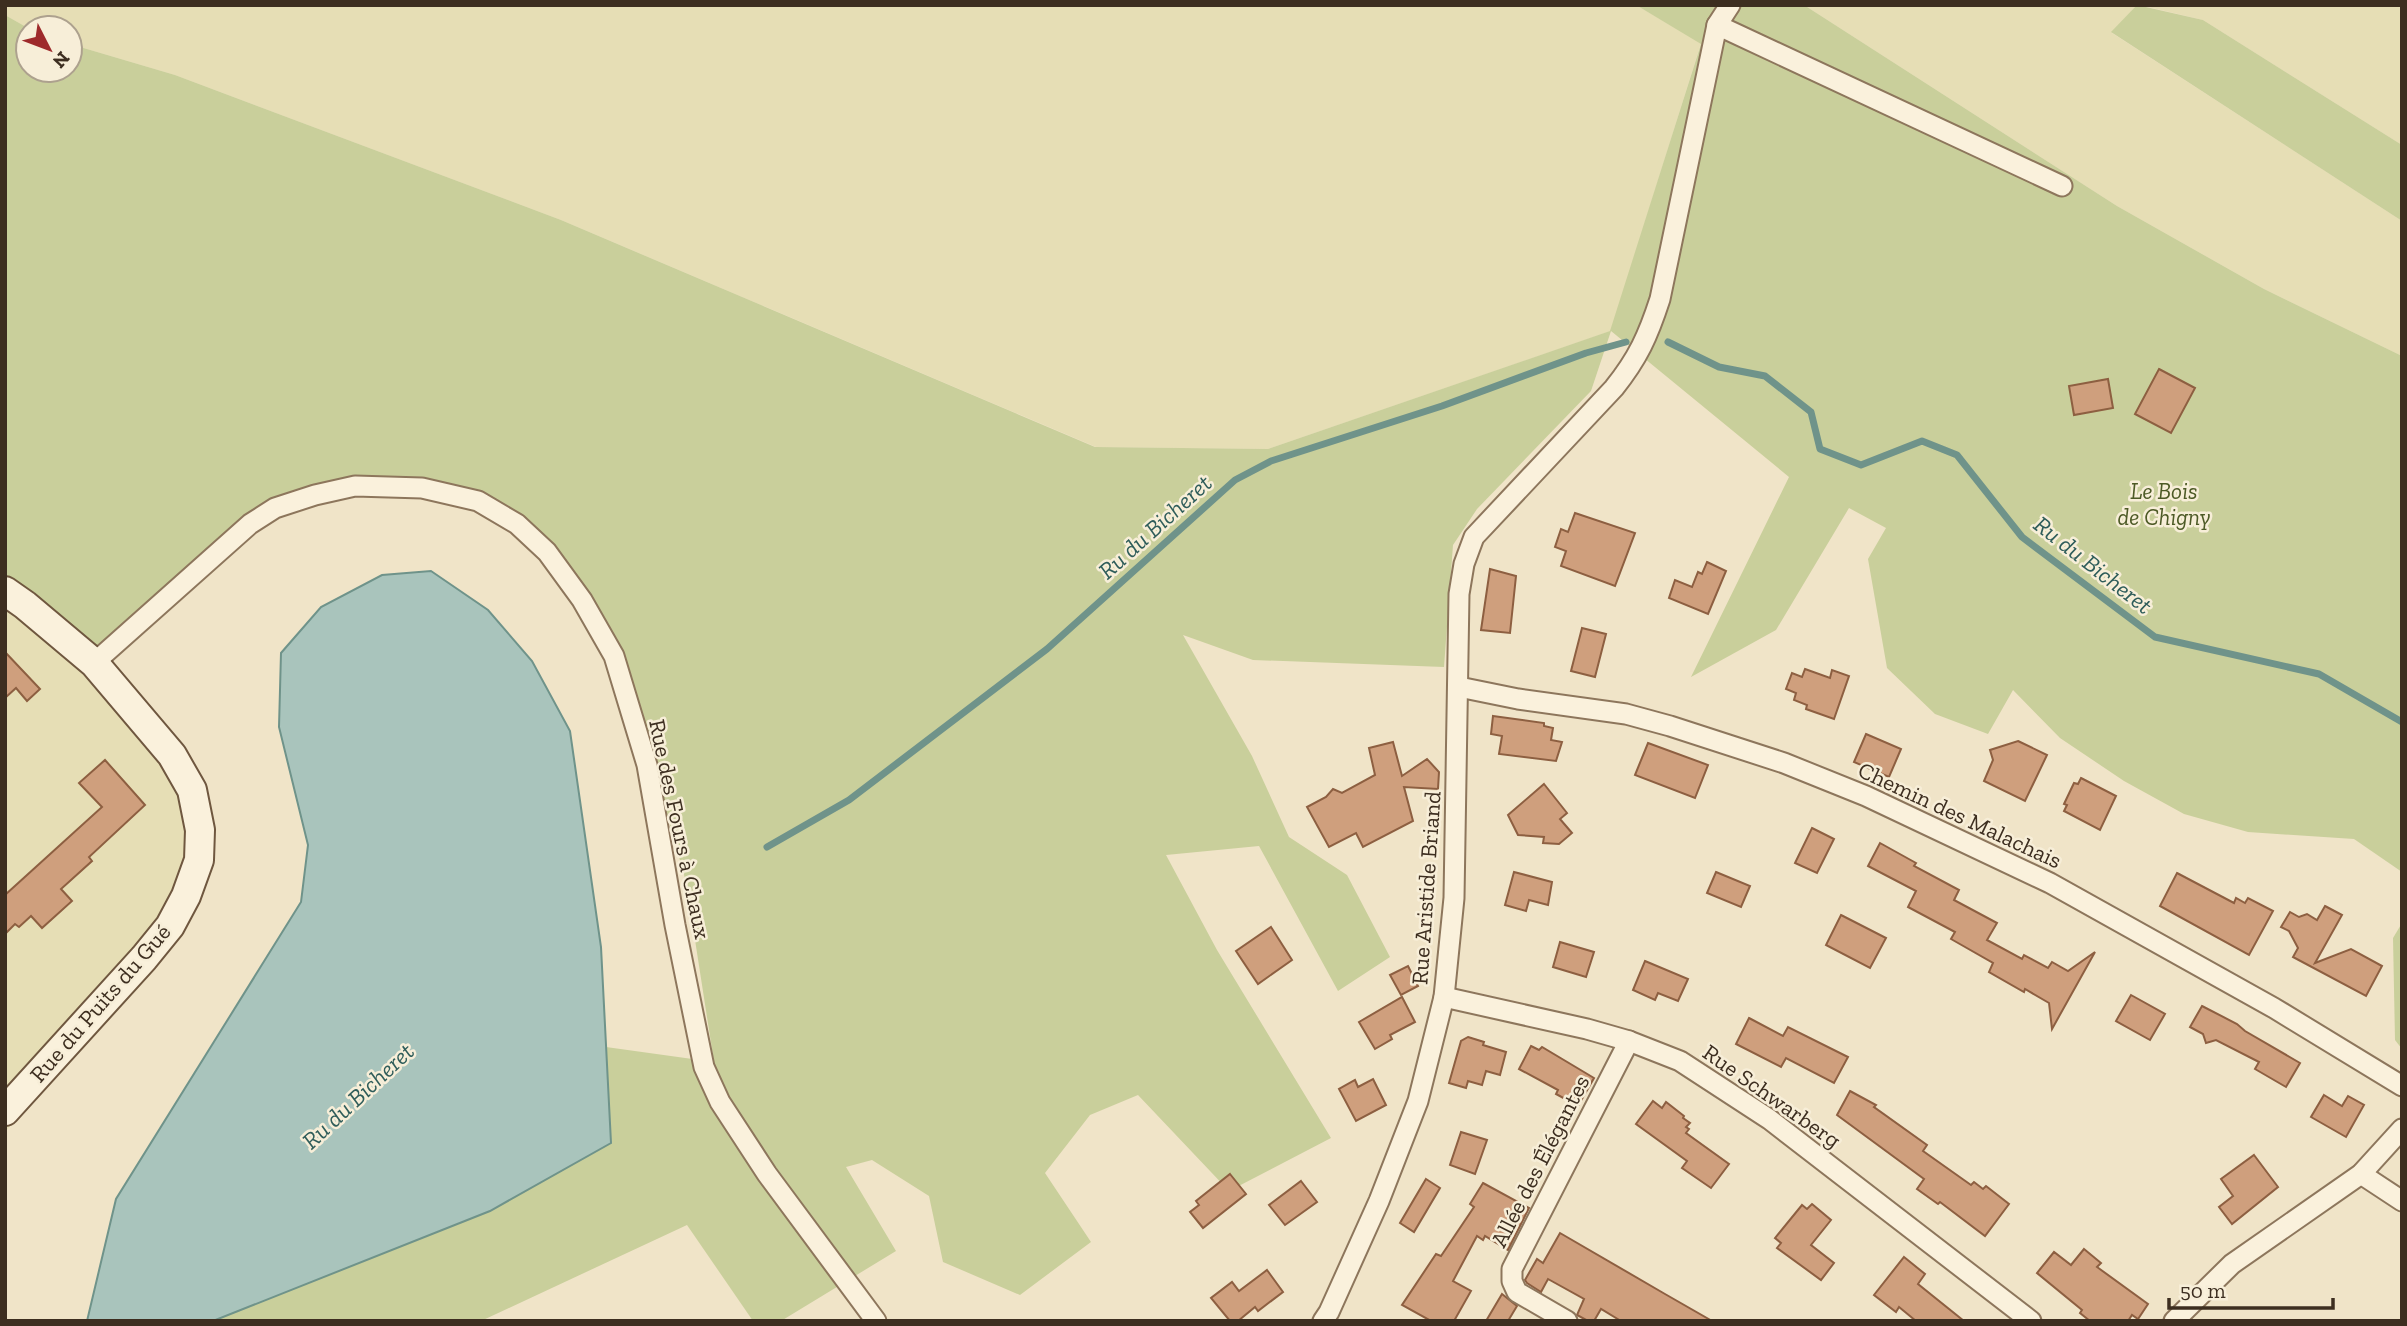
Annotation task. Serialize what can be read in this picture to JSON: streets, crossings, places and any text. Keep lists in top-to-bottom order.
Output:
{
  "streets": {
    "main road": ["Rue du Puits du Gué"],
    "street": [
      "Chemin des Malachais",
      "Rue des Fours à Chaux",
      "Rue Aristide Briand",
      "Rue Schwarberg",
      "Allée des Élégantes"
    ]
  },
  "crossings": [
    ["Chemin des Malachais", "Rue Aristide Briand"],
    ["Rue des Fours à Chaux", "Rue du Puits du Gué"],
    ["Rue Aristide Briand", "Rue Schwarberg"],
    ["Rue Schwarberg", "Allée des Élégantes"]
  ],
  "water": ["Ru du Bicheret"],
  "parks": ["Le Bois de Chigny"],
  "scale_bar": "50 m",
  "north": "bottom right"
}
